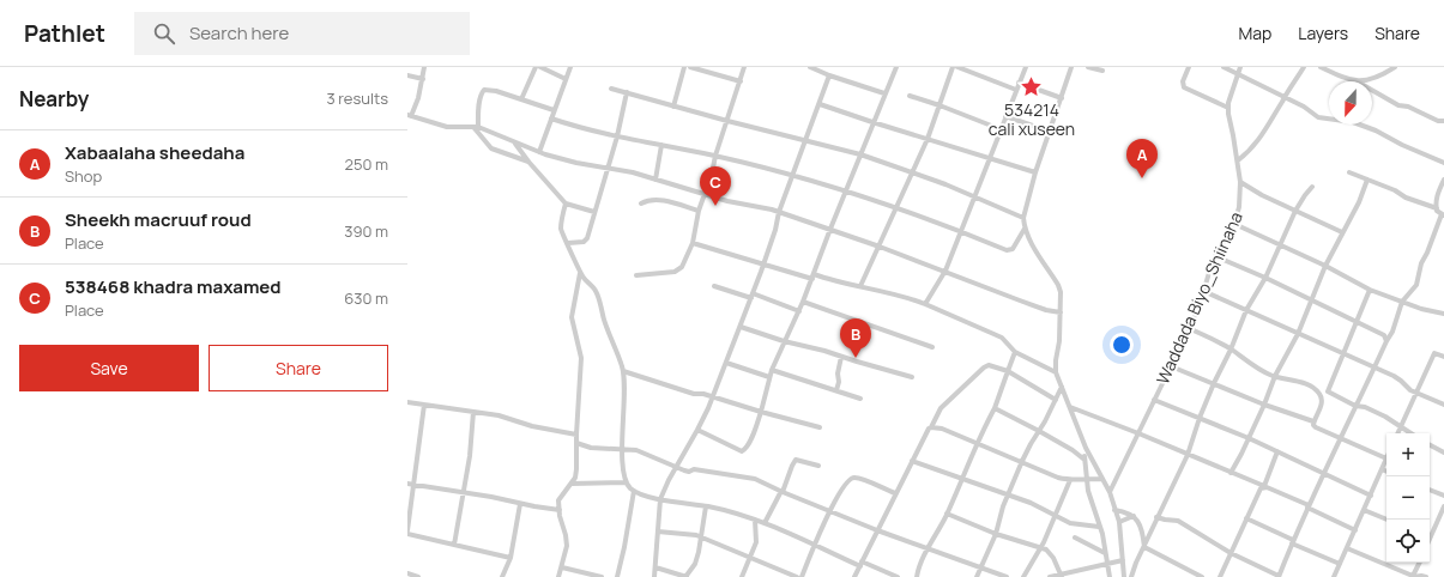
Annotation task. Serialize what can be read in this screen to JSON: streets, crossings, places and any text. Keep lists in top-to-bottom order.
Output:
{
  "streets": {
    "street": ["Waddada Biyo_Shiinaha"]
  },
  "places": {
    "place": ["534214 cali xuseen"]
  },
  "north": "bottom",
  "page": {
    "header": "Pathlet",
    "search": "Search here",
    "nav": ["Map", "Layers", "Share"],
    "heading": ["Nearby", "3 results"],
    "list": [
      {
        "mark": "A",
        "name": "Xabaalaha sheedaha",
        "note": "Shop",
        "value": "250 m"
      },
      {
        "mark": "B",
        "name": "Sheekh macruuf roud",
        "note": "Place",
        "value": "390 m"
      },
      {
        "mark": "C",
        "name": "538468 khadra maxamed",
        "note": "Place",
        "value": "630 m"
      }
    ],
    "pins": ["A", "C", "B"],
    "buttons": ["Save", "Share"],
    "map_buttons": ["+", "−"]
  }
}
